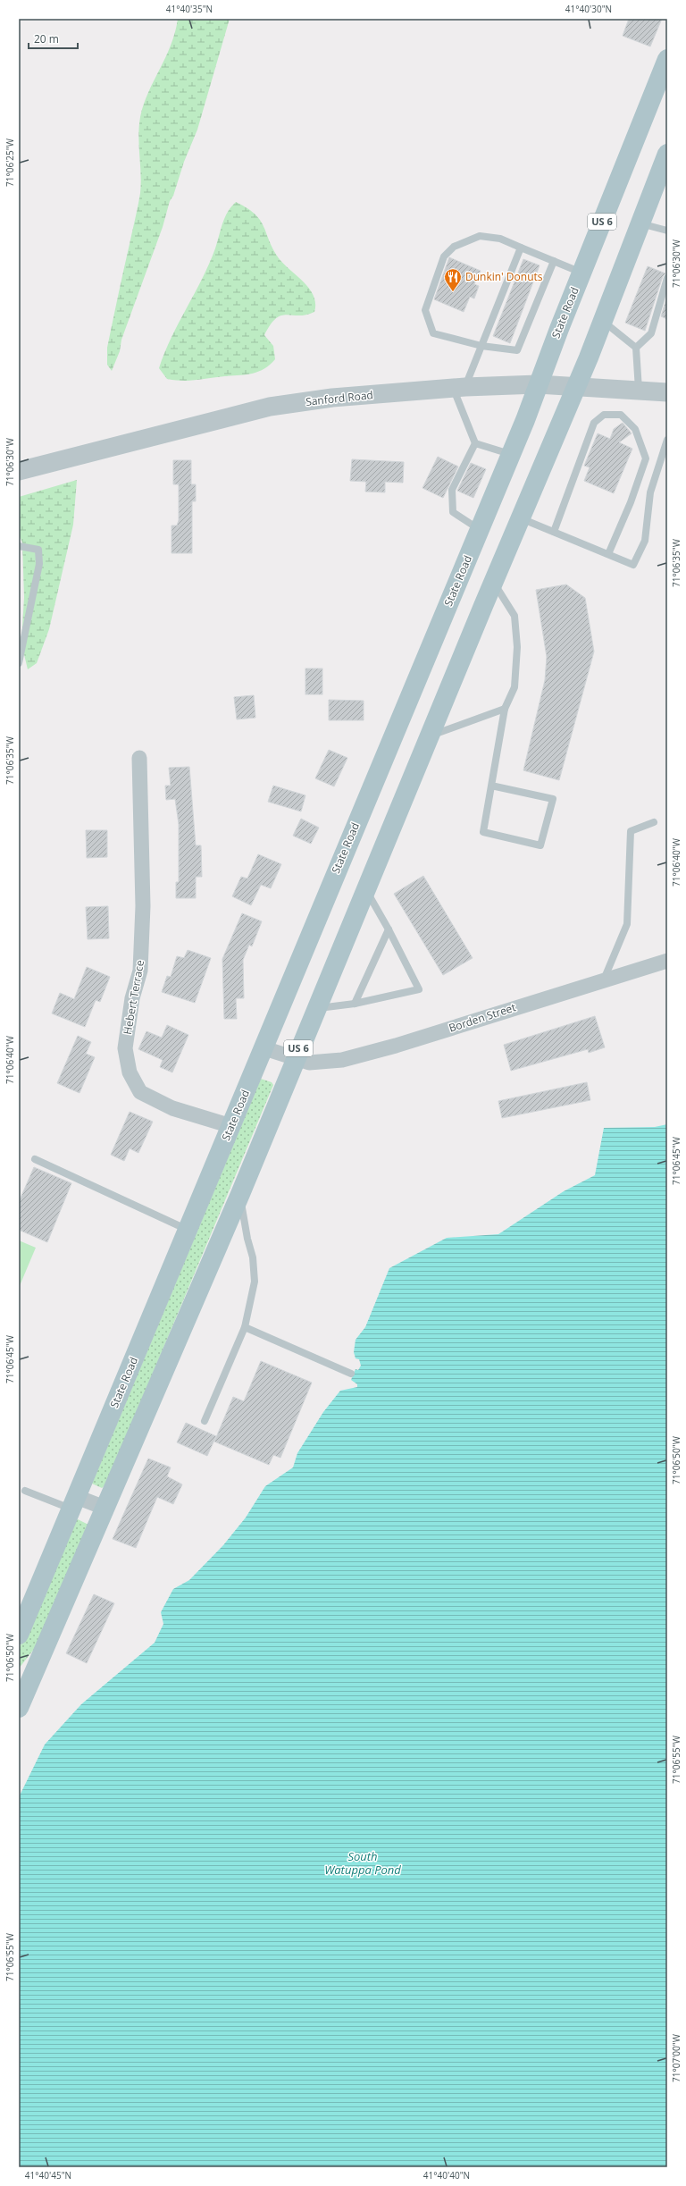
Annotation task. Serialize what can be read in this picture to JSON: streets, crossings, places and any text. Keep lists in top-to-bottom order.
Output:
{
  "streets": {
    "main road": ["US 6", "State Road"],
    "street": ["Sanford Road", "Hebert Terrace", "Borden Street"]
  },
  "crossings": [
    ["US 6", "Sanford Road"],
    ["US 6", "Borden Street"],
    ["State Road", "Sanford Road"],
    ["State Road", "Hebert Terrace"],
    ["State Road", "Borden Street"]
  ],
  "water": ["South Watuppa Pond"],
  "places": {
    "restaurant": ["Dunkin' Donuts"]
  },
  "scale_bar": "20 m",
  "coordinates": [
    "41°40'35\"N",
    "41°40'30\"N",
    "71°06'25\"W",
    "71°06'30\"W",
    "71°06'35\"W",
    "71°06'40\"W",
    "71°06'45\"W",
    "71°06'50\"W",
    "71°06'55\"W",
    "71°07'00\"W",
    "41°40'45\"N",
    "41°40'40\"N"
  ]
}
